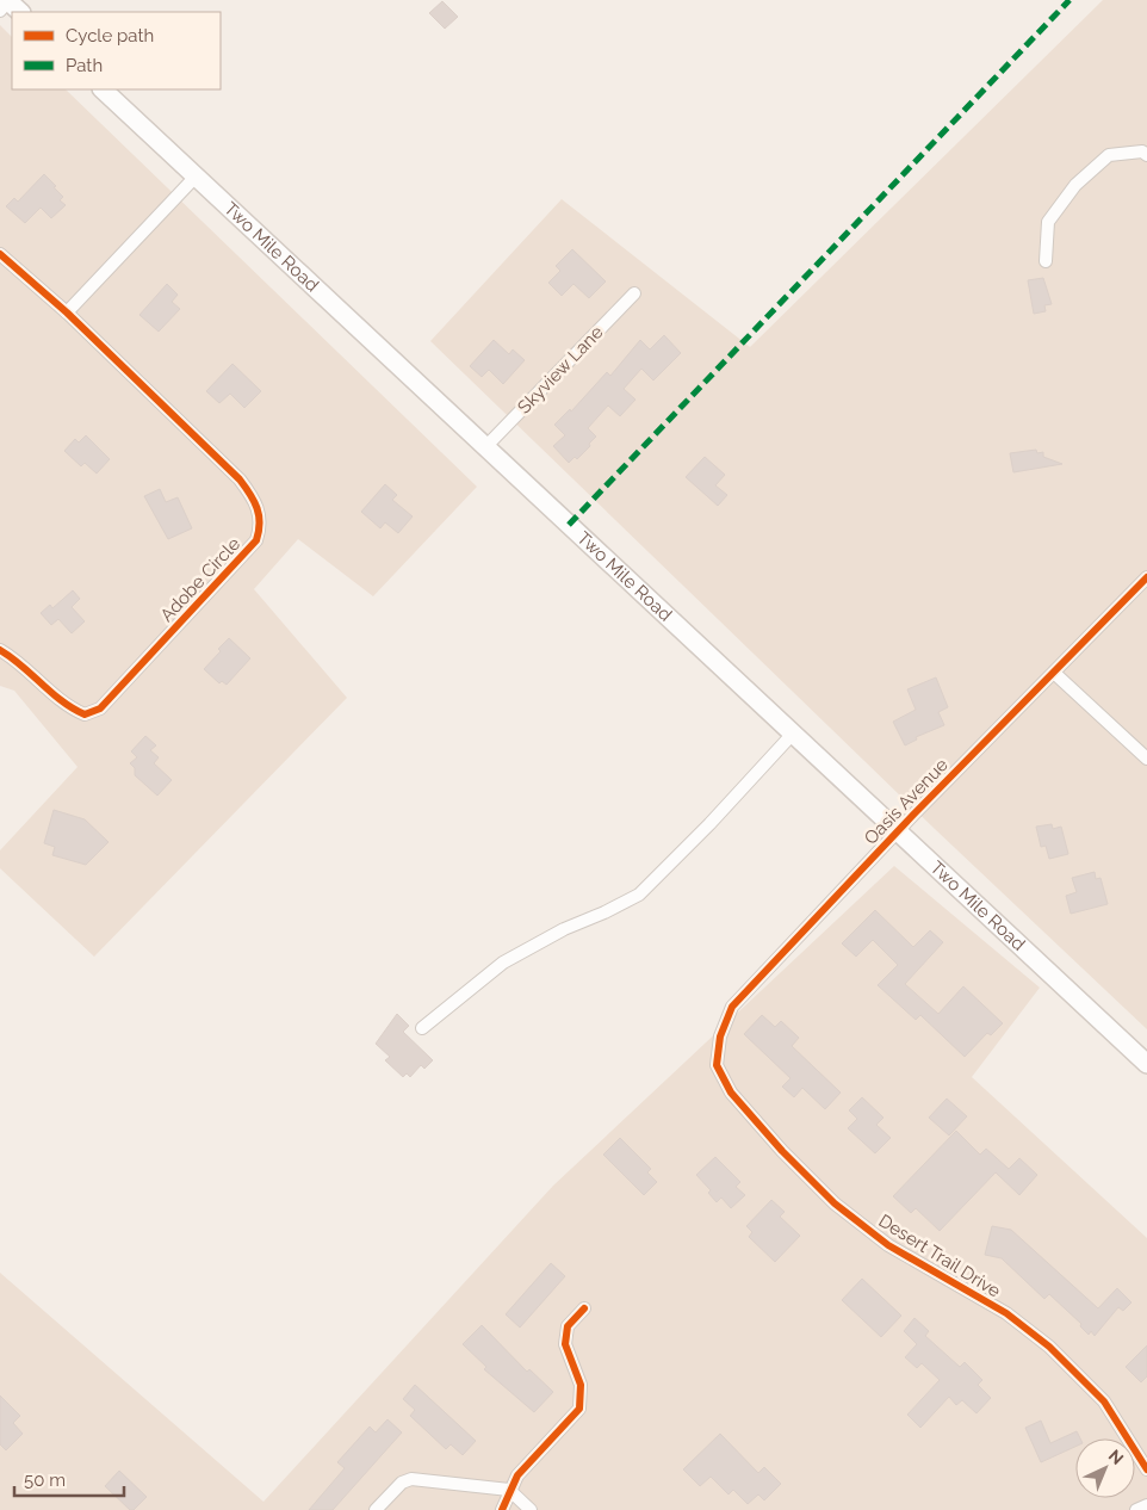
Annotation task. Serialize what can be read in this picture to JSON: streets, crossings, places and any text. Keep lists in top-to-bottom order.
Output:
{
  "streets": {
    "main road": ["Two Mile Road"],
    "street": [
      "Skyview Lane",
      "Adobe Circle",
      "Oasis Avenue",
      "Desert Trail Drive"
    ]
  },
  "crossings": [
    ["Two Mile Road", "Skyview Lane"],
    ["Two Mile Road", "Oasis Avenue"],
    ["Oasis Avenue", "Desert Trail Drive"]
  ],
  "legend": ["Cycle path", "Path"],
  "scale_bar": "50 m",
  "north": "top right"
}
